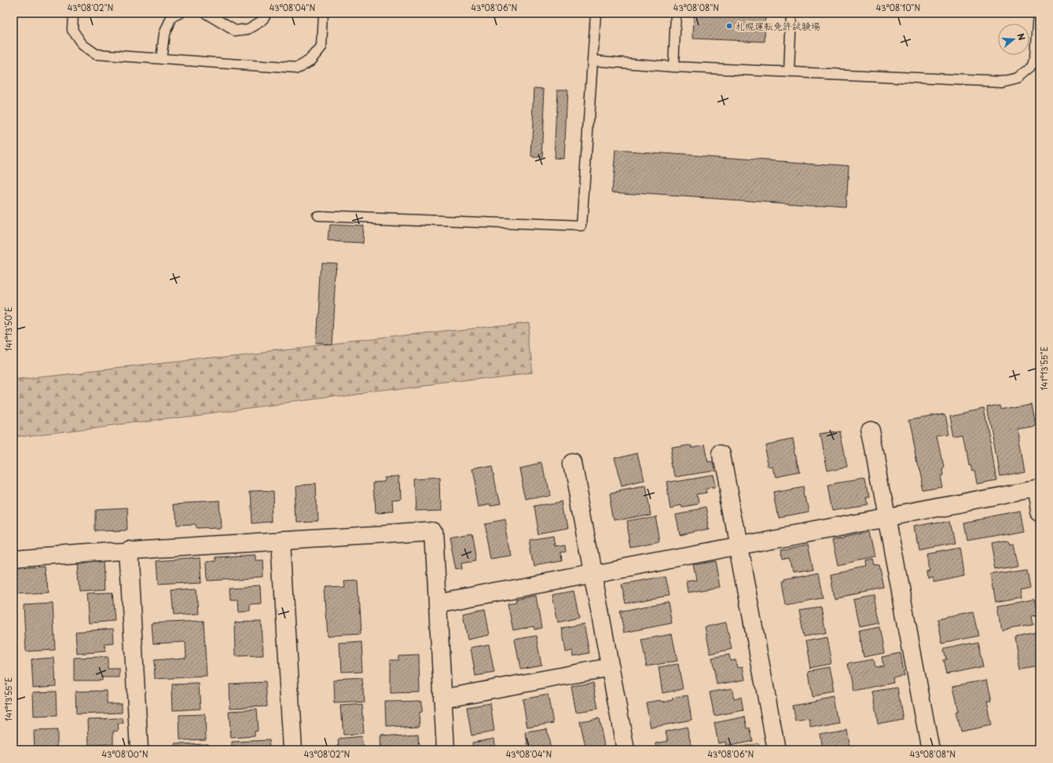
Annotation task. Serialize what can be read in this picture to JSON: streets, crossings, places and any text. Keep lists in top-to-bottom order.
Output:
{
  "places": ["札幌運転免許試験場"],
  "north": "right",
  "coordinates": [
    "43°08'02\"N",
    "43°08'04\"N",
    "43°08'06\"N",
    "43°08'08\"N",
    "43°08'10\"N",
    "141°13'50\"E",
    "141°13'55\"E",
    "43°08'00\"N"
  ]
}
